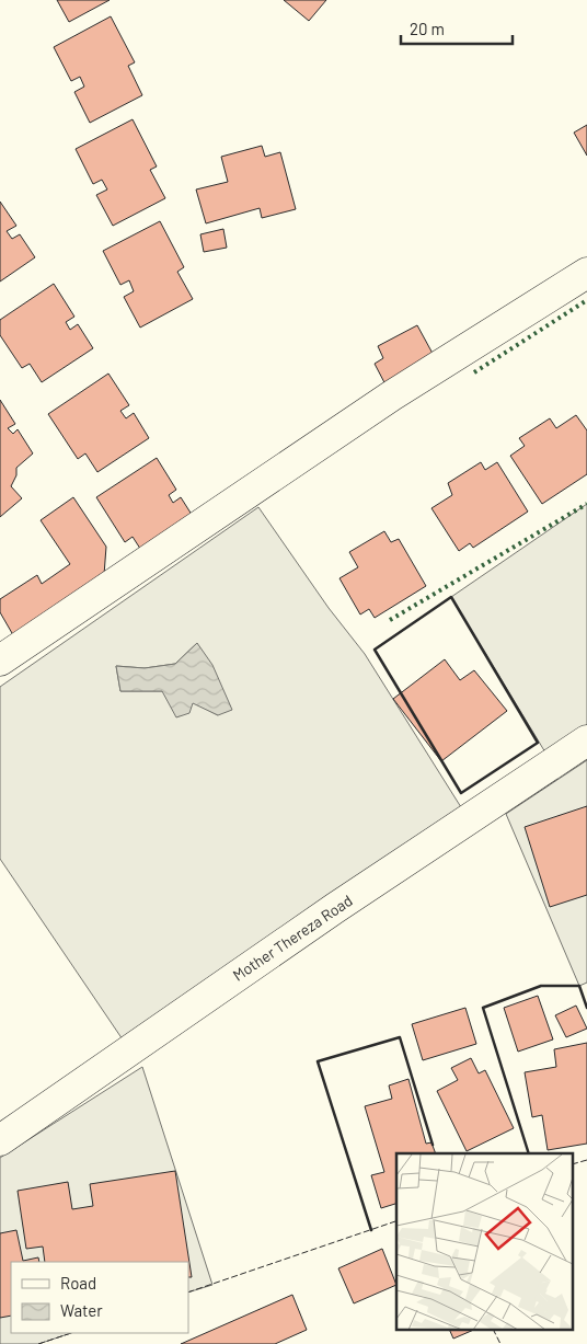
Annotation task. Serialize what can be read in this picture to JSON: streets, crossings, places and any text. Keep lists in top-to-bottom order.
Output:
{
  "streets": {
    "street": ["Mother Thereza Road"]
  },
  "legend": ["Road", "Water"],
  "scale_bar": "20 m"
}
